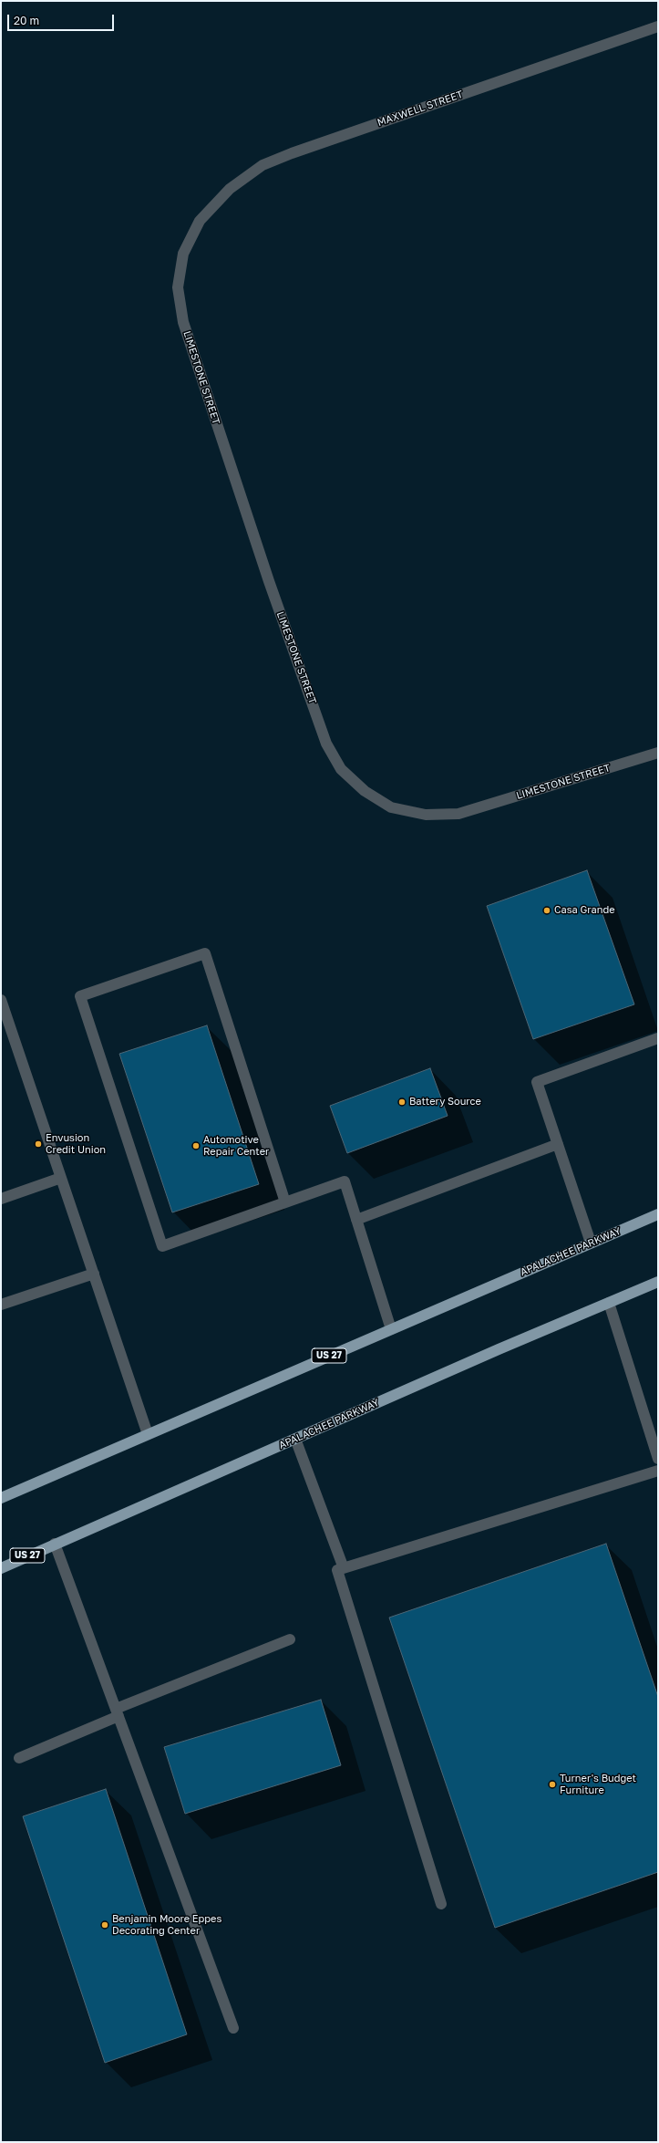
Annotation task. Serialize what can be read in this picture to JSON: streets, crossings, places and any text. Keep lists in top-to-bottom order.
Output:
{
  "streets": {
    "main road": ["APALACHEE PARKWAY", "US 27"],
    "street": ["MAXWELL STREET", "LIMESTONE STREET"]
  },
  "crossings": [
    ["MAXWELL STREET", "LIMESTONE STREET"]
  ],
  "places": [
    "Casa Grande",
    "Battery Source",
    "Envusion Credit Union",
    "Automotive Repair Center",
    "Turner's Budget Furniture",
    "Benjamin Moore Eppes Decorating Center"
  ],
  "scale_bar": "20 m"
}
